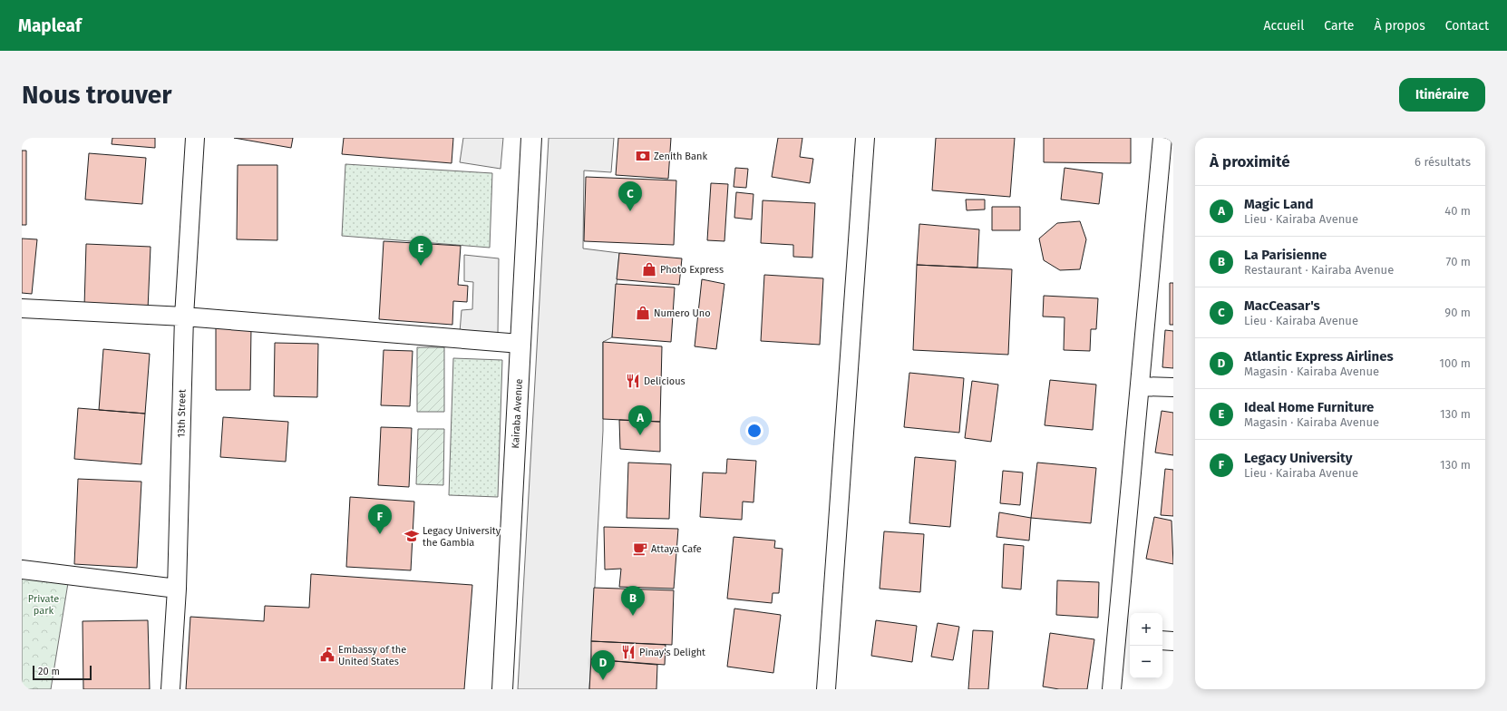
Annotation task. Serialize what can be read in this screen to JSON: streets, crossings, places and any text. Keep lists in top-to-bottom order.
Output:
{
  "streets": {
    "street": ["13th Street", "Kairaba Avenue"]
  },
  "parks": ["Private park"],
  "places": {
    "bank": ["Zenith Bank"],
    "shop": ["Photo Express", "Numero Uno"],
    "restaurant": ["Delicious", "Pinay's Delight"],
    "school or university": ["Legacy University the Gambia"],
    "cafe": ["Attaya Cafe"],
    "public building": ["Embassy of the United States"]
  },
  "scale_bar": "20 m",
  "page": {
    "header": "Mapleaf",
    "nav": [
      "Accueil",
      "Carte",
      "À propos",
      "Contact"
    ],
    "buttons": "Itinéraire",
    "title": "Nous trouver",
    "heading": ["À proximité", "6 résultats"],
    "pins": [
      "C",
      "E",
      "A",
      "F",
      "B",
      "D"
    ],
    "list": [
      {
        "mark": "A",
        "name": "Magic Land",
        "note": "Lieu · Kairaba Avenue",
        "value": "40 m"
      },
      {
        "mark": "B",
        "name": "La Parisienne",
        "note": "Restaurant · Kairaba Avenue",
        "value": "70 m"
      },
      {
        "mark": "C",
        "name": "MacCeasar's",
        "note": "Lieu · Kairaba Avenue",
        "value": "90 m"
      },
      {
        "mark": "D",
        "name": "Atlantic Express Airlines",
        "note": "Magasin · Kairaba Avenue",
        "value": "100 m"
      },
      {
        "mark": "E",
        "name": "Ideal Home Furniture",
        "note": "Magasin · Kairaba Avenue",
        "value": "130 m"
      },
      {
        "mark": "F",
        "name": "Legacy University",
        "note": "Lieu · Kairaba Avenue",
        "value": "130 m"
      }
    ],
    "map_buttons": ["+", "−"],
    "scale": "20 m"
  }
}
